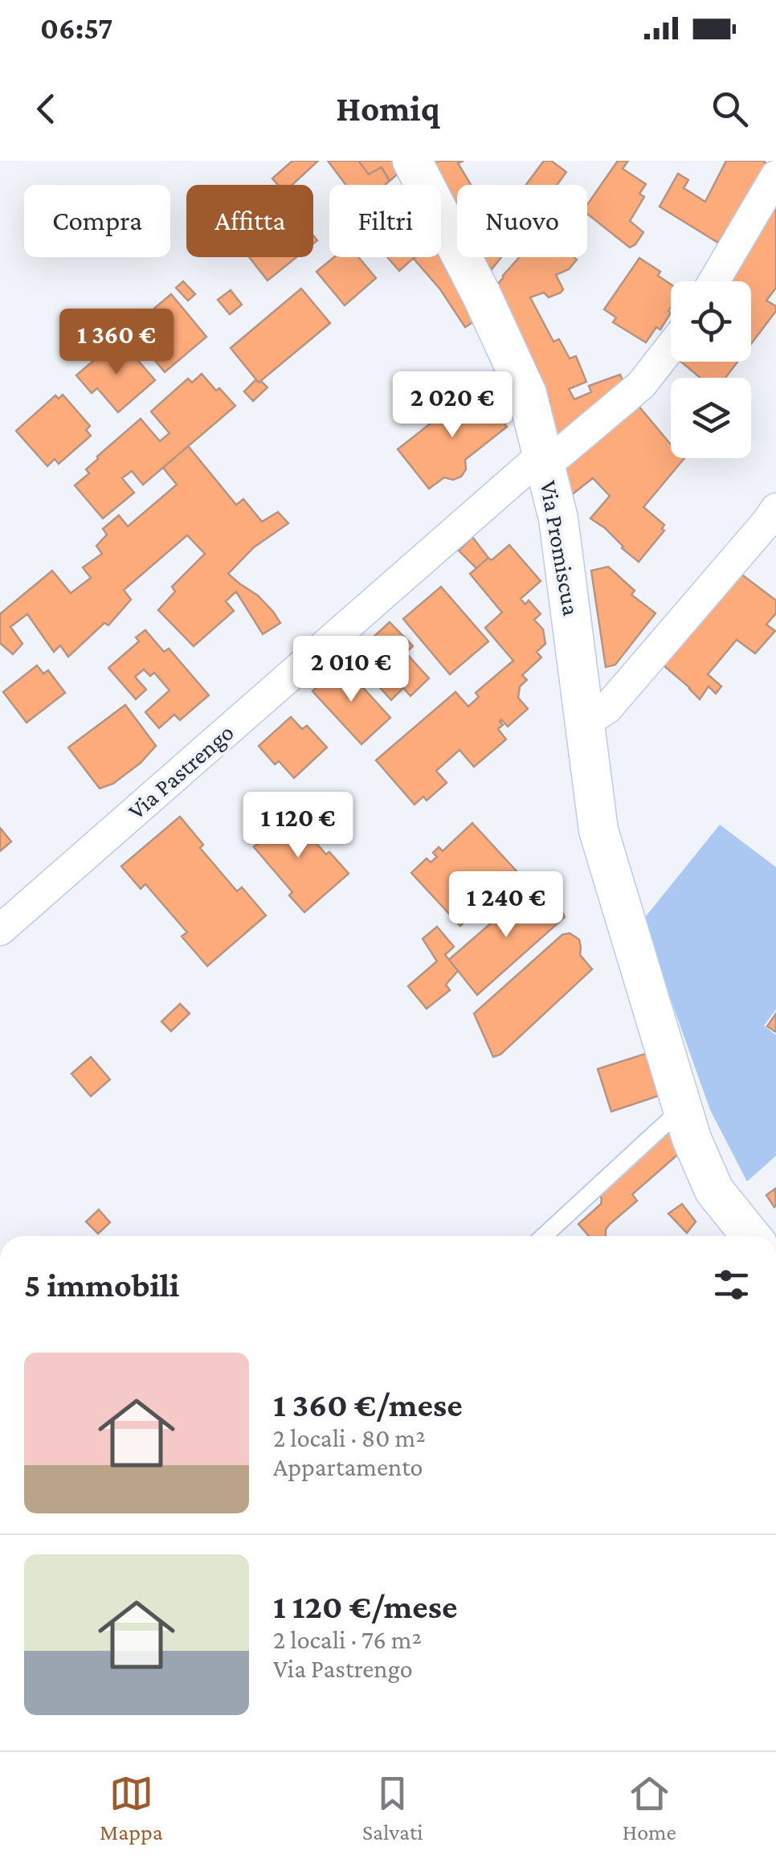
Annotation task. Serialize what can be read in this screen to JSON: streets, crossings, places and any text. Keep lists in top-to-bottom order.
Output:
{
  "streets": {
    "street": ["Via Promiscua", "Via Pastrengo"]
  },
  "crossings": [
    ["Via Promiscua", "Via Pastrengo"]
  ],
  "page": {
    "status": "06:57",
    "header": "Homiq",
    "chip": [
      "Compra",
      "Affitta",
      "Filtri",
      "Nuovo"
    ],
    "price": [
      "1 360 €",
      "2 020 €",
      "2 010 €",
      "1 120 €",
      "1 240 €"
    ],
    "heading": "5 immobili",
    "list": [
      {
        "name": "1 360 €/mese",
        "note": "2 locali · 80 m² · Appartamento"
      },
      {
        "name": "1 120 €/mese",
        "note": "2 locali · 76 m² · Via Pastrengo"
      }
    ],
    "tabs": ["Mappa", "Salvati", "Home"]
  }
}
